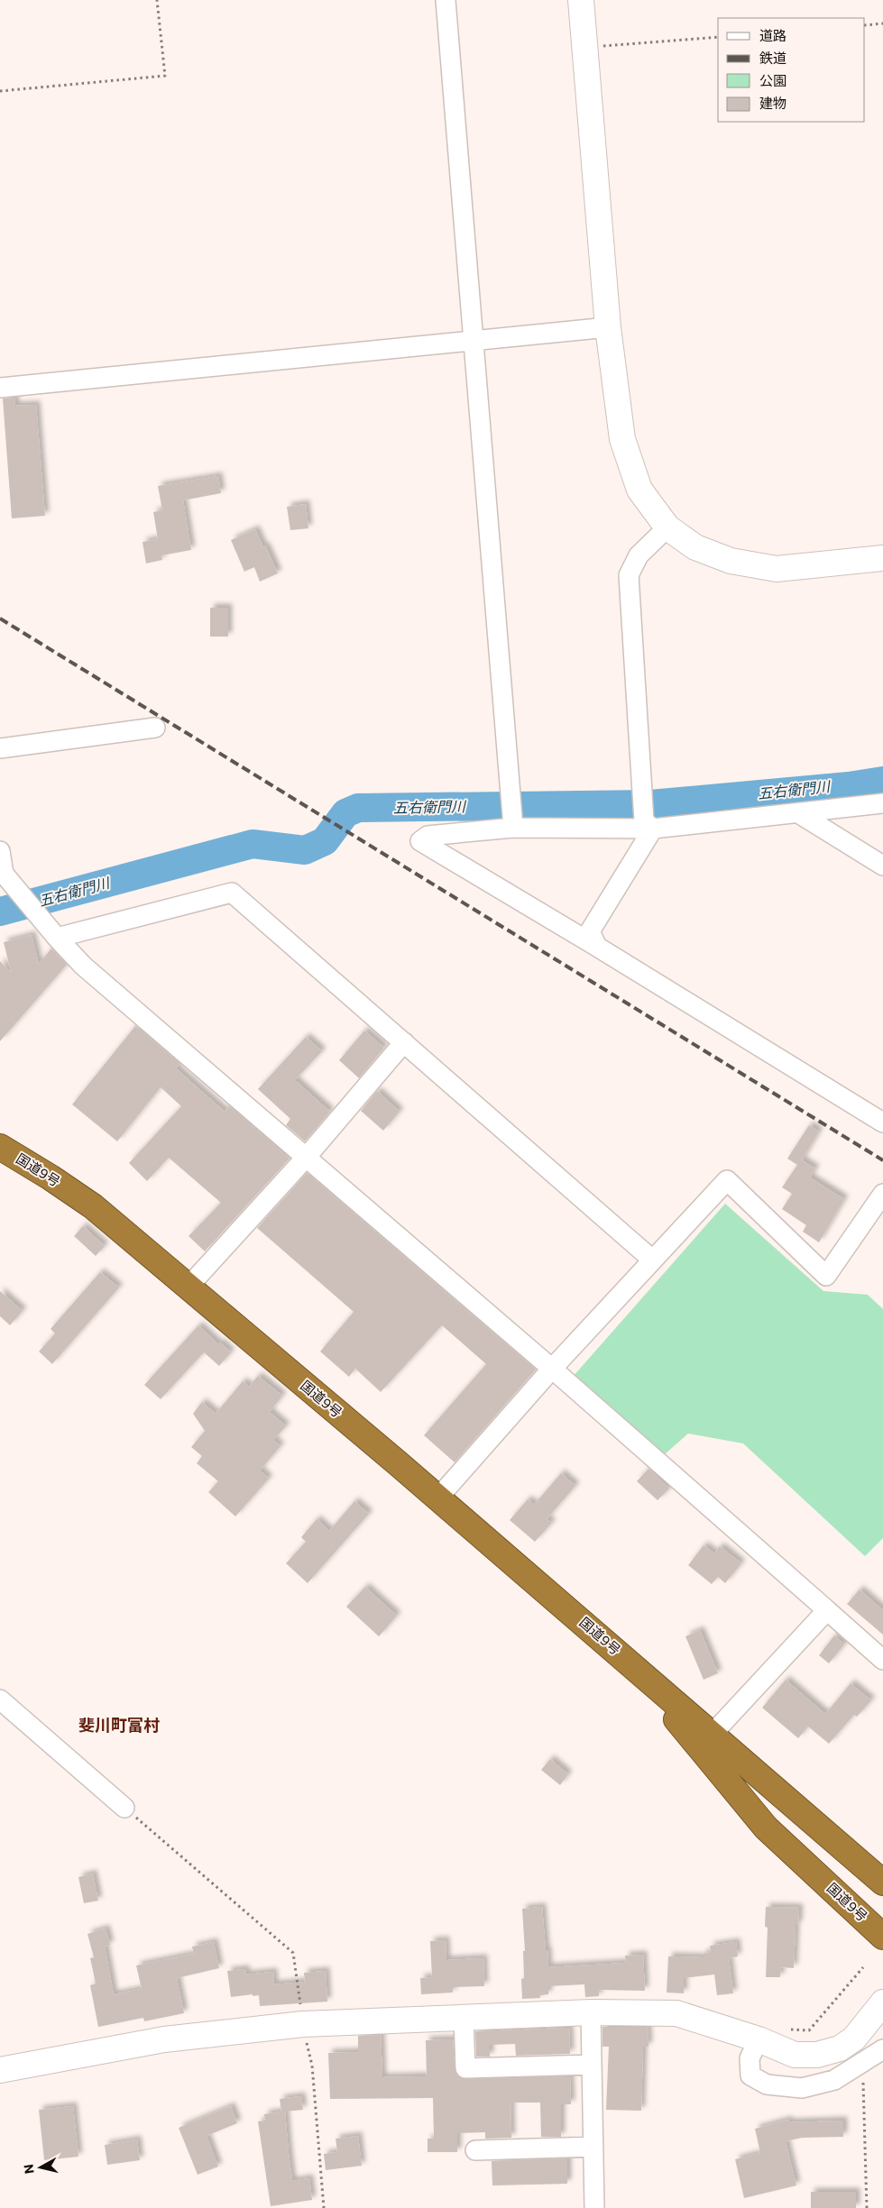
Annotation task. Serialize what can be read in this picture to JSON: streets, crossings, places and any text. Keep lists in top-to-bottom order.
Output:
{
  "streets": {
    "highway": ["国道9号"]
  },
  "districts": ["斐川町富村"],
  "water": ["五右衛門川"],
  "legend": [
    "道路",
    "鉄道",
    "公園",
    "建物"
  ],
  "north": "left"
}
